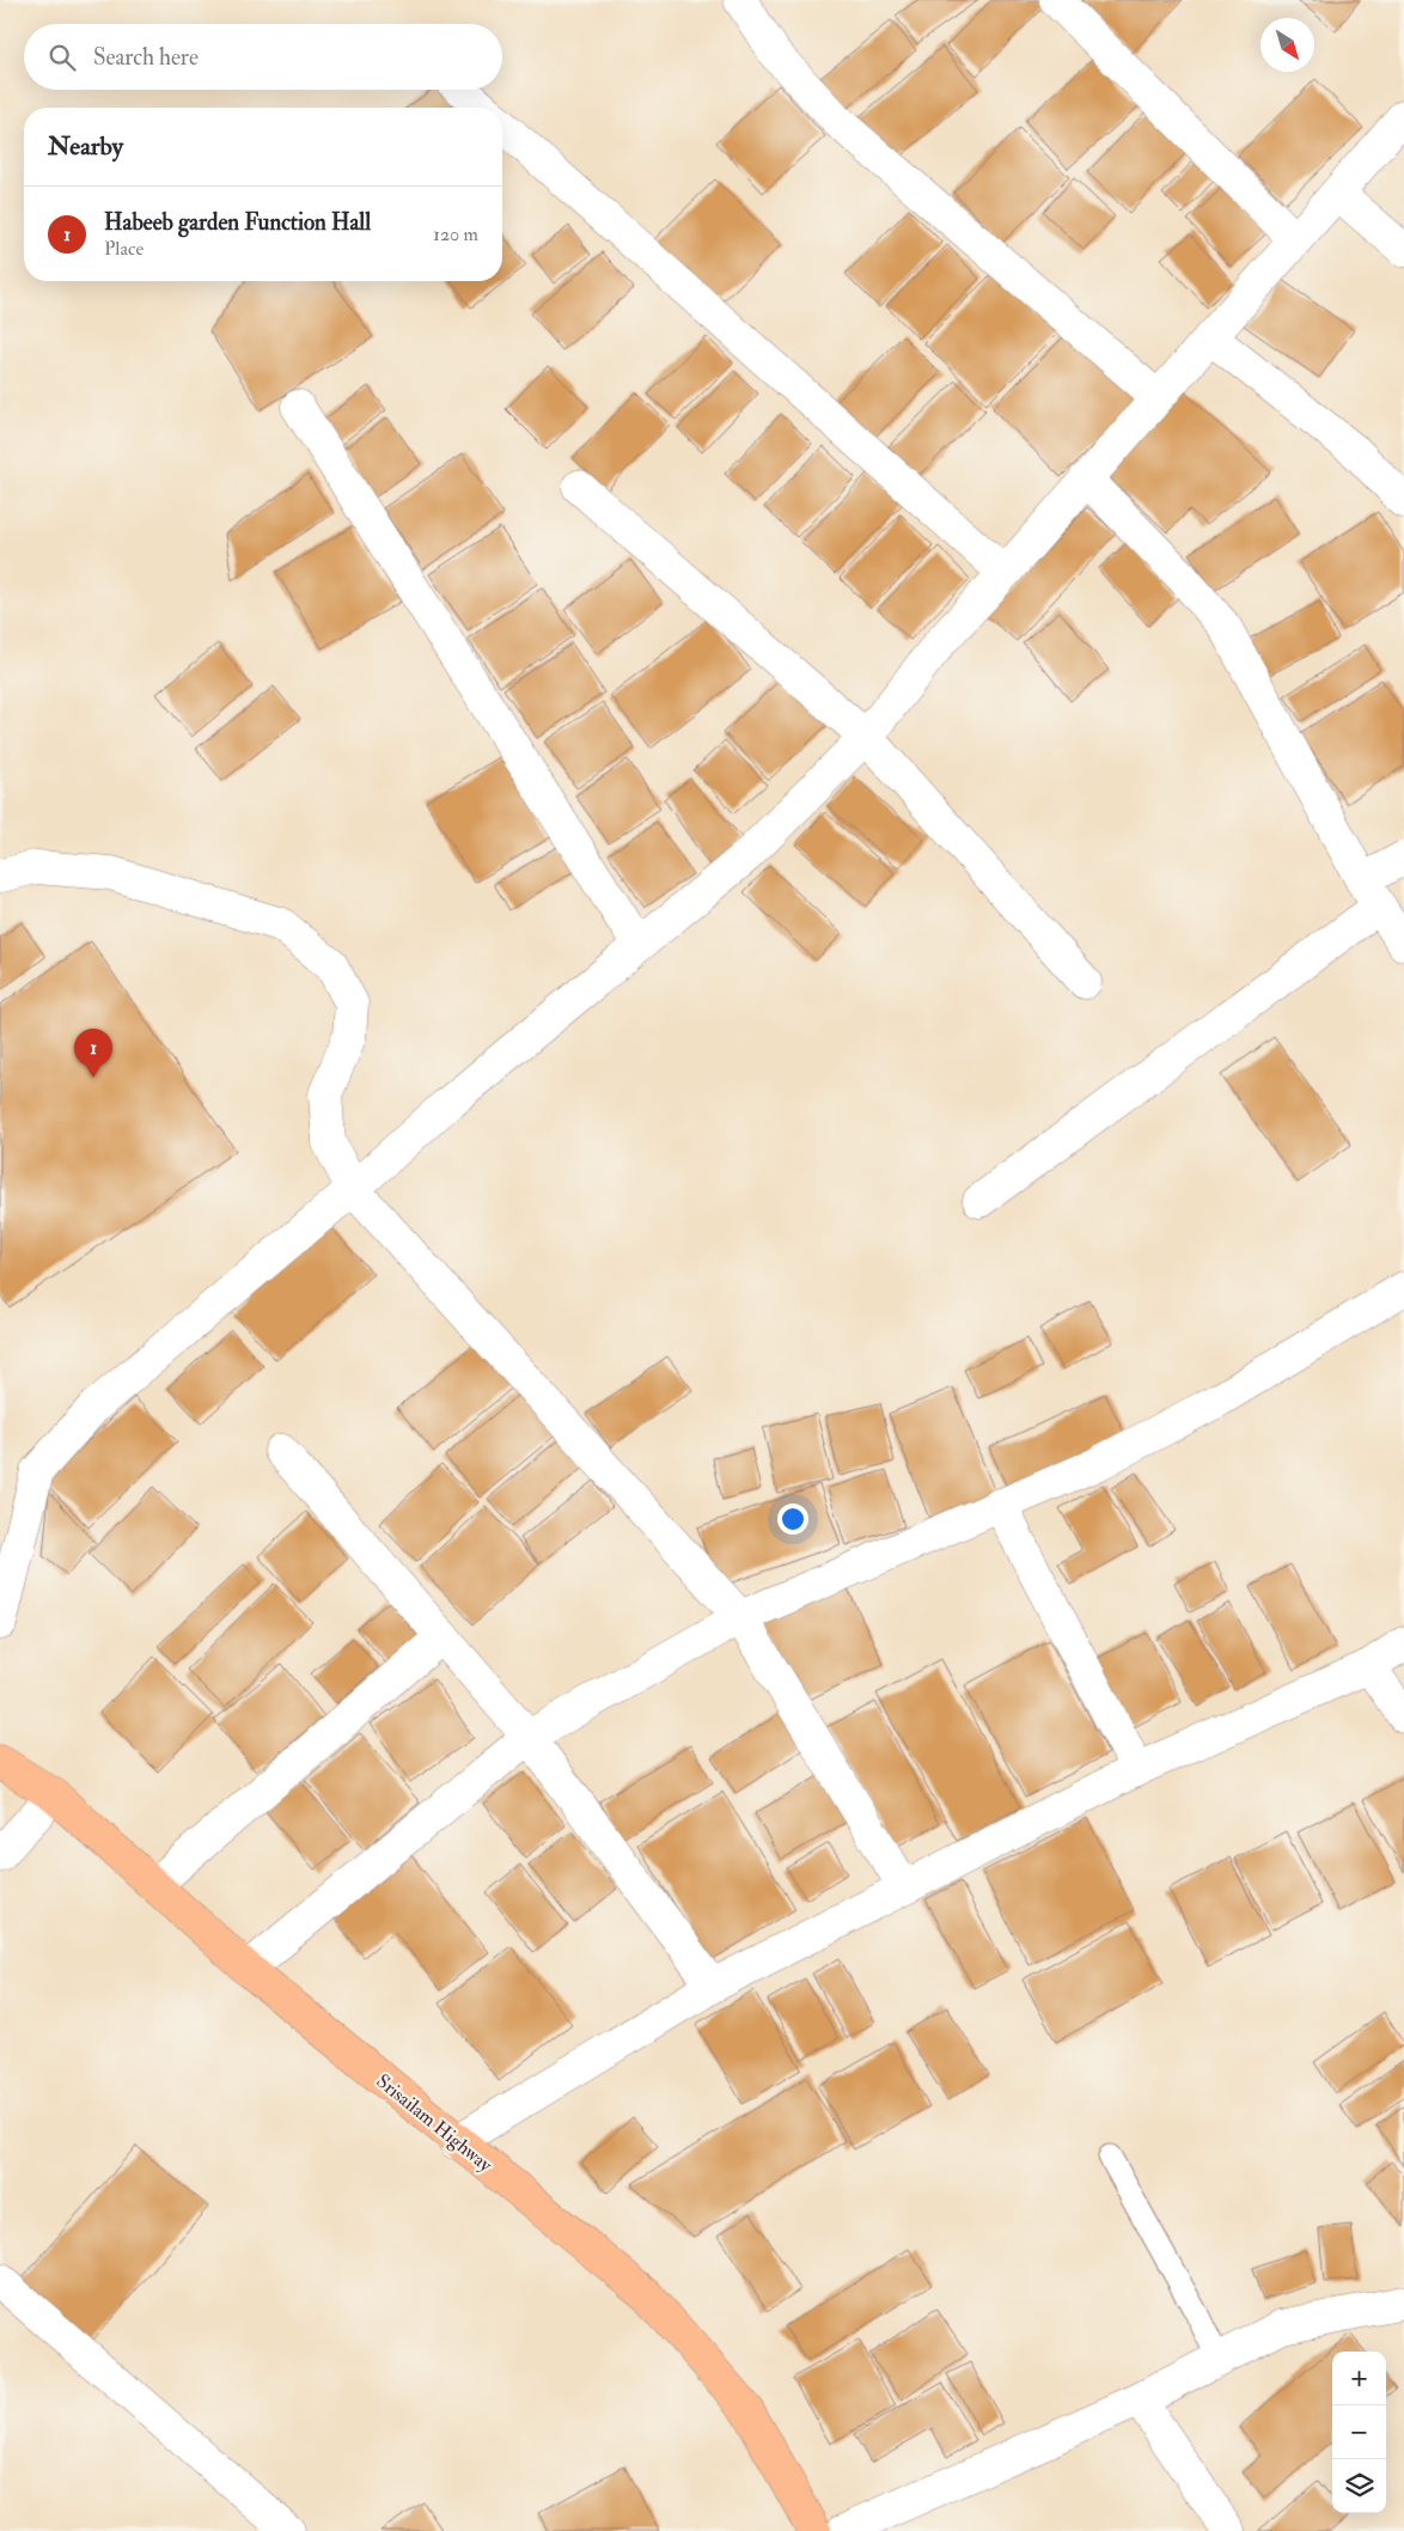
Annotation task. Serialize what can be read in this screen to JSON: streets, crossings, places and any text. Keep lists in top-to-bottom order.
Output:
{
  "streets": {
    "highway": ["Srisailam Highway"]
  },
  "north": "bottom right",
  "page": {
    "search": "Search here",
    "heading": "Nearby",
    "list": [
      {
        "mark": "1",
        "name": "Habeeb garden Function Hall",
        "note": "Place",
        "value": "120 m"
      }
    ],
    "pins": "1",
    "map_buttons": ["+", "−"]
  }
}
